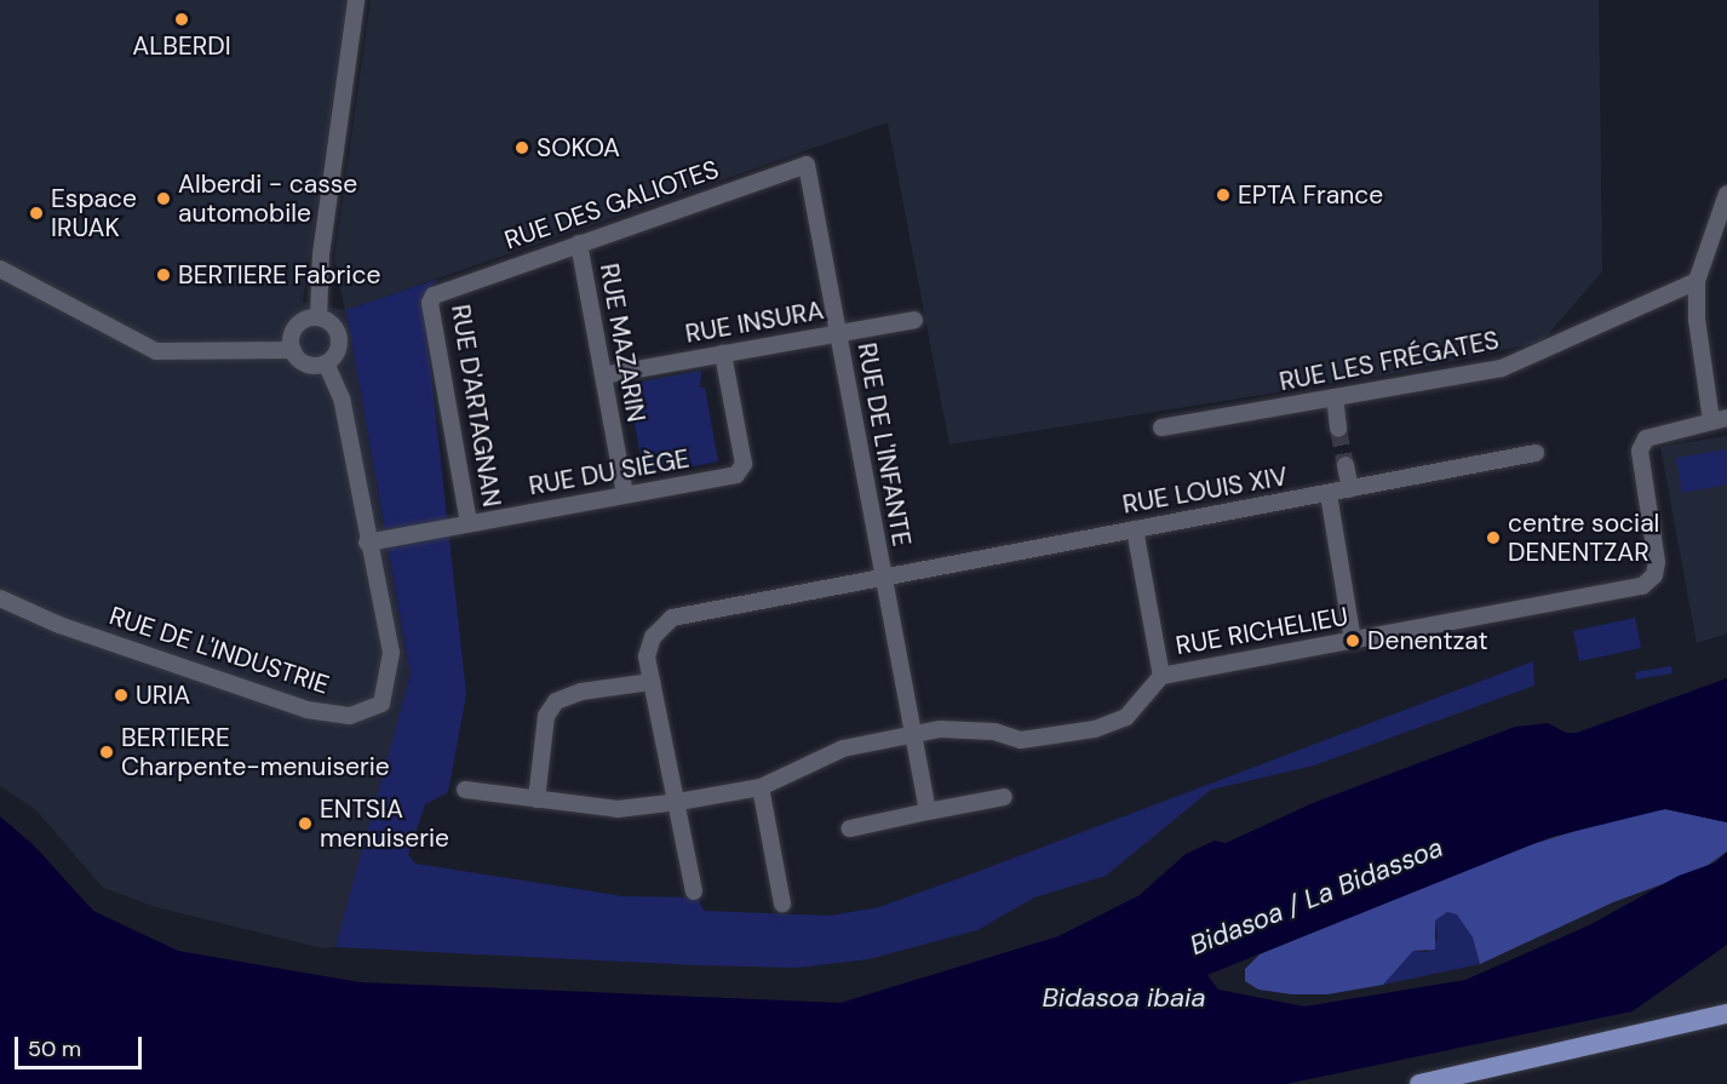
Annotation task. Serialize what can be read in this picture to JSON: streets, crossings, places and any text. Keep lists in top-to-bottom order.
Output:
{
  "streets": {
    "street": [
      "RUE DES GALIOTES",
      "RUE INSURA",
      "RUE MAZARIN",
      "RUE LES FRÉGATES",
      "RUE D'ARTAGNAN",
      "RUE DE L'INFANTE",
      "RUE DU SIÈGE",
      "RUE LOUIS XIV",
      "RUE RICHELIEU",
      "RUE DE L'INDUSTRIE"
    ]
  },
  "crossings": [
    ["RUE DES GALIOTES", "RUE MAZARIN"],
    ["RUE DES GALIOTES", "RUE D'ARTAGNAN"],
    ["RUE DES GALIOTES", "RUE DE L'INFANTE"],
    ["RUE INSURA", "RUE MAZARIN"],
    ["RUE INSURA", "RUE DE L'INFANTE"],
    ["RUE INSURA", "RUE DU SIÈGE"],
    ["RUE MAZARIN", "RUE DU SIÈGE"],
    ["RUE D'ARTAGNAN", "RUE DU SIÈGE"],
    ["RUE DE L'INFANTE", "RUE LOUIS XIV"],
    ["RUE DE L'INFANTE", "RUE RICHELIEU"],
    ["RUE DU SIÈGE", "RUE DE L'INDUSTRIE"],
    ["RUE LOUIS XIV", "RUE RICHELIEU"]
  ],
  "water": ["Bidasoa / La Bidassoa", "Bidasoa ibaia"],
  "places": [
    "ALBERDI",
    "SOKOA",
    "EPTA France",
    "Alberdi - casse automobile",
    "Espace IRUAK",
    "BERTIERE Fabrice",
    "centre social DENENTZAR",
    "Denentzat",
    "URIA",
    "BERTIERE Charpente-menuiserie",
    "ENTSIA menuiserie"
  ],
  "scale_bar": "50 m"
}
